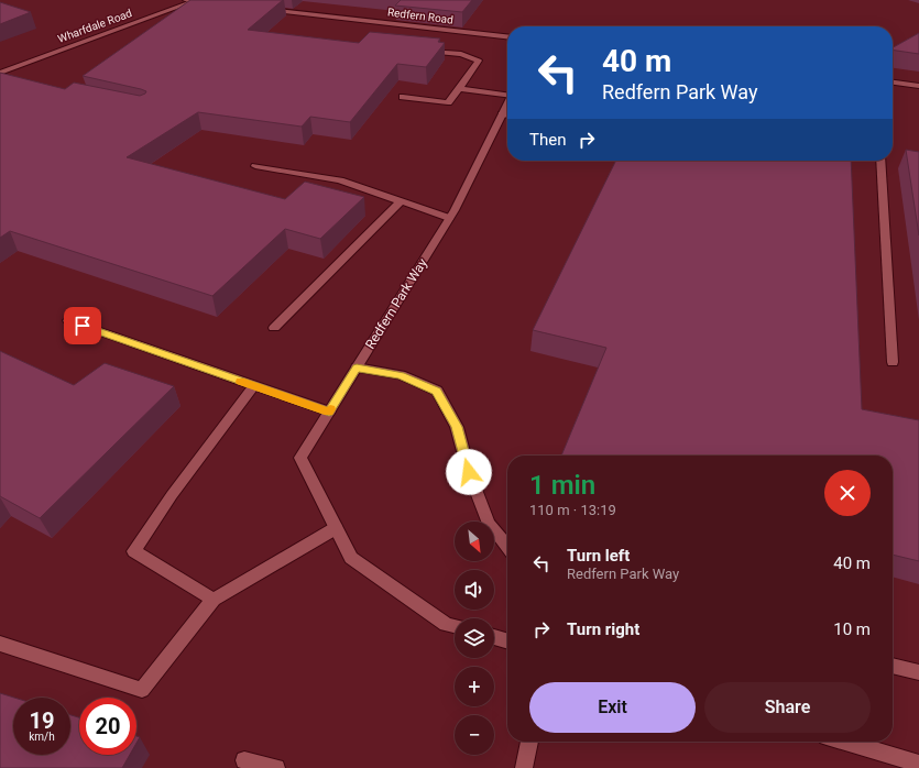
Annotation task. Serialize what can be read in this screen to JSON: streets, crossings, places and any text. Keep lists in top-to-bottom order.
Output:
{
  "streets": {
    "street": ["Redfern Road", "Wharfdale Road", "Redfern Park Way"]
  },
  "north": "bottom right",
  "page": {
    "turn": ["40 m", "Redfern Park Way"],
    "then": "Then",
    "heading": ["1 min", "110 m · 13:19"],
    "map_buttons": ["+", "−"],
    "list": [
      {
        "name": "Turn left",
        "note": "Redfern Park Way",
        "value": "40 m"
      },
      {
        "name": "Turn right",
        "value": "10 m"
      }
    ],
    "buttons": ["Exit", "Share"],
    "speed": "19 km/h",
    "limit": "20"
  }
}
